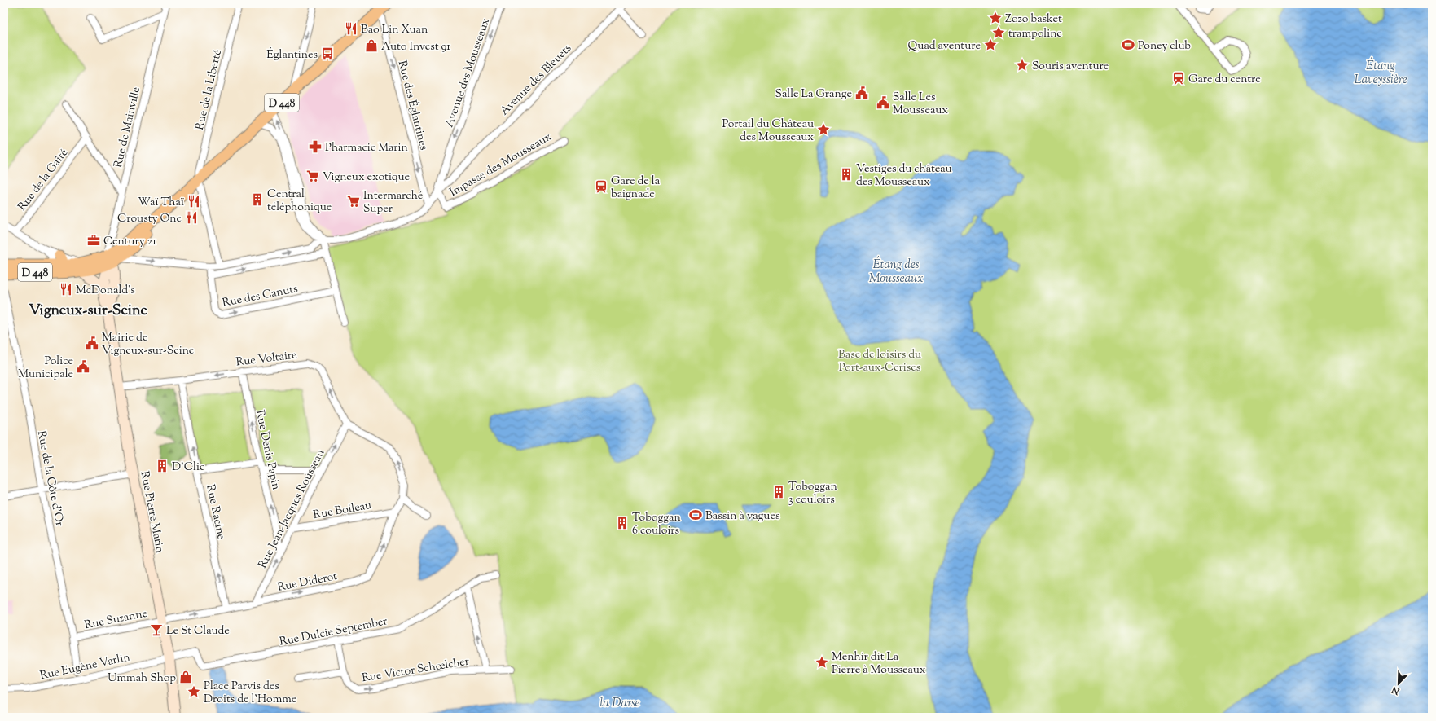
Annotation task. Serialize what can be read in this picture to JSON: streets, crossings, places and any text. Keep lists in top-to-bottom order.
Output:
{
  "streets": {
    "main road": ["D 448"],
    "street": [
      "Avenue des Mousseaux",
      "Avenue des Bleuets",
      "Rue de la Liberté",
      "Rue des Églantines",
      "Rue de Mainville",
      "Impasse des Mousseaux",
      "Rue de la Gaîté",
      "Rue des Canuts",
      "Rue Voltaire",
      "Rue Denis Papin",
      "Rue de la Côte d'Or",
      "Rue Jean-Jacques Rousseau",
      "Rue Boileau",
      "Rue Pierre Marin",
      "Rue Racine",
      "Rue Diderot",
      "Rue Suzanne",
      "Rue Dulcie September",
      "Rue Eugène Varlin",
      "Rue Victor Schœlcher"
    ]
  },
  "crossings": [
    ["Avenue des Mousseaux", "Avenue des Bleuets"],
    ["Avenue des Mousseaux", "Impasse des Mousseaux"],
    ["Avenue des Bleuets", "D 448"],
    ["Avenue des Bleuets", "Rue des Églantines"],
    ["Avenue des Bleuets", "Impasse des Mousseaux"],
    ["Rue de la Liberté", "D 448"],
    ["D 448", "Rue des Églantines"],
    ["D 448", "Rue de Mainville"],
    ["D 448", "Rue Pierre Marin"],
    ["Rue de Mainville", "Rue Pierre Marin"],
    ["Rue Voltaire", "Rue Denis Papin"],
    ["Rue Voltaire", "Rue Jean-Jacques Rousseau"],
    ["Rue Voltaire", "Rue Pierre Marin"],
    ["Rue Voltaire", "Rue Racine"],
    ["Rue Denis Papin", "Rue Jean-Jacques Rousseau"],
    ["Rue de la Côte d'Or", "Rue Suzanne"],
    ["Rue Jean-Jacques Rousseau", "Rue Boileau"],
    ["Rue Jean-Jacques Rousseau", "Rue Diderot"],
    ["Rue Boileau", "Rue Diderot"],
    ["Rue Pierre Marin", "Rue Diderot"],
    ["Rue Pierre Marin", "Rue Suzanne"],
    ["Rue Pierre Marin", "Rue Dulcie September"],
    ["Rue Pierre Marin", "Rue Eugène Varlin"],
    ["Rue Racine", "Rue Diderot"],
    ["Rue Diderot", "Rue Suzanne"],
    ["Rue Dulcie September", "Rue Eugène Varlin"],
    ["Rue Dulcie September", "Rue Victor Schœlcher"]
  ],
  "one_way": [
    "Avenue des Mousseaux",
    "Rue des Églantines",
    "Rue Voltaire",
    "Rue Denis Papin",
    "Rue Jean-Jacques Rousseau",
    "Rue Racine",
    "Rue Diderot",
    "Rue Victor Schœlcher"
  ],
  "districts": ["Vigneux-sur-Seine"],
  "water": ["Étang Laveyssière", "Étang des Mousseaux", "la Darse"],
  "parks": ["Base de loisirs du Port-aux-Cerises"],
  "places": {
    "place": [
      "Zozo basket",
      "trampoline",
      "Quad aventure",
      "Souris aventure",
      "Portail du Château des Mousseaux",
      "Menhir dit La Pierre à Mousseaux",
      "Place Parvis des Droits de l'Homme"
    ],
    "restaurant": [
      "Bao Lin Xuan",
      "Waï Thaï",
      "Crousty One",
      "McDonald's"
    ],
    "sports": ["Poney club", "Bassin à vagues"],
    "shop": ["Auto Invest 91", "Ummah Shop"],
    "bus stop": ["Églantines"],
    "station": ["Gare du centre", "Gare de la baignade"],
    "public building": [
      "Salle La Grange",
      "Salle Les Mousseaux",
      "Mairie de Vigneux-sur-Seine",
      "Police Municipale"
    ],
    "pharmacy": ["Pharmacie Marin"],
    "building": [
      "Vestiges du château des Mousseaux",
      "Central téléphonique",
      "D'Clic",
      "Toboggan 3 couloirs",
      "Toboggan 6 couloirs"
    ],
    "supermarket": ["Vigneux exotique", "Intermarché Super"],
    "office": ["Century 21"],
    "bar": ["Le St Claude"]
  },
  "north": "bottom left"
}
